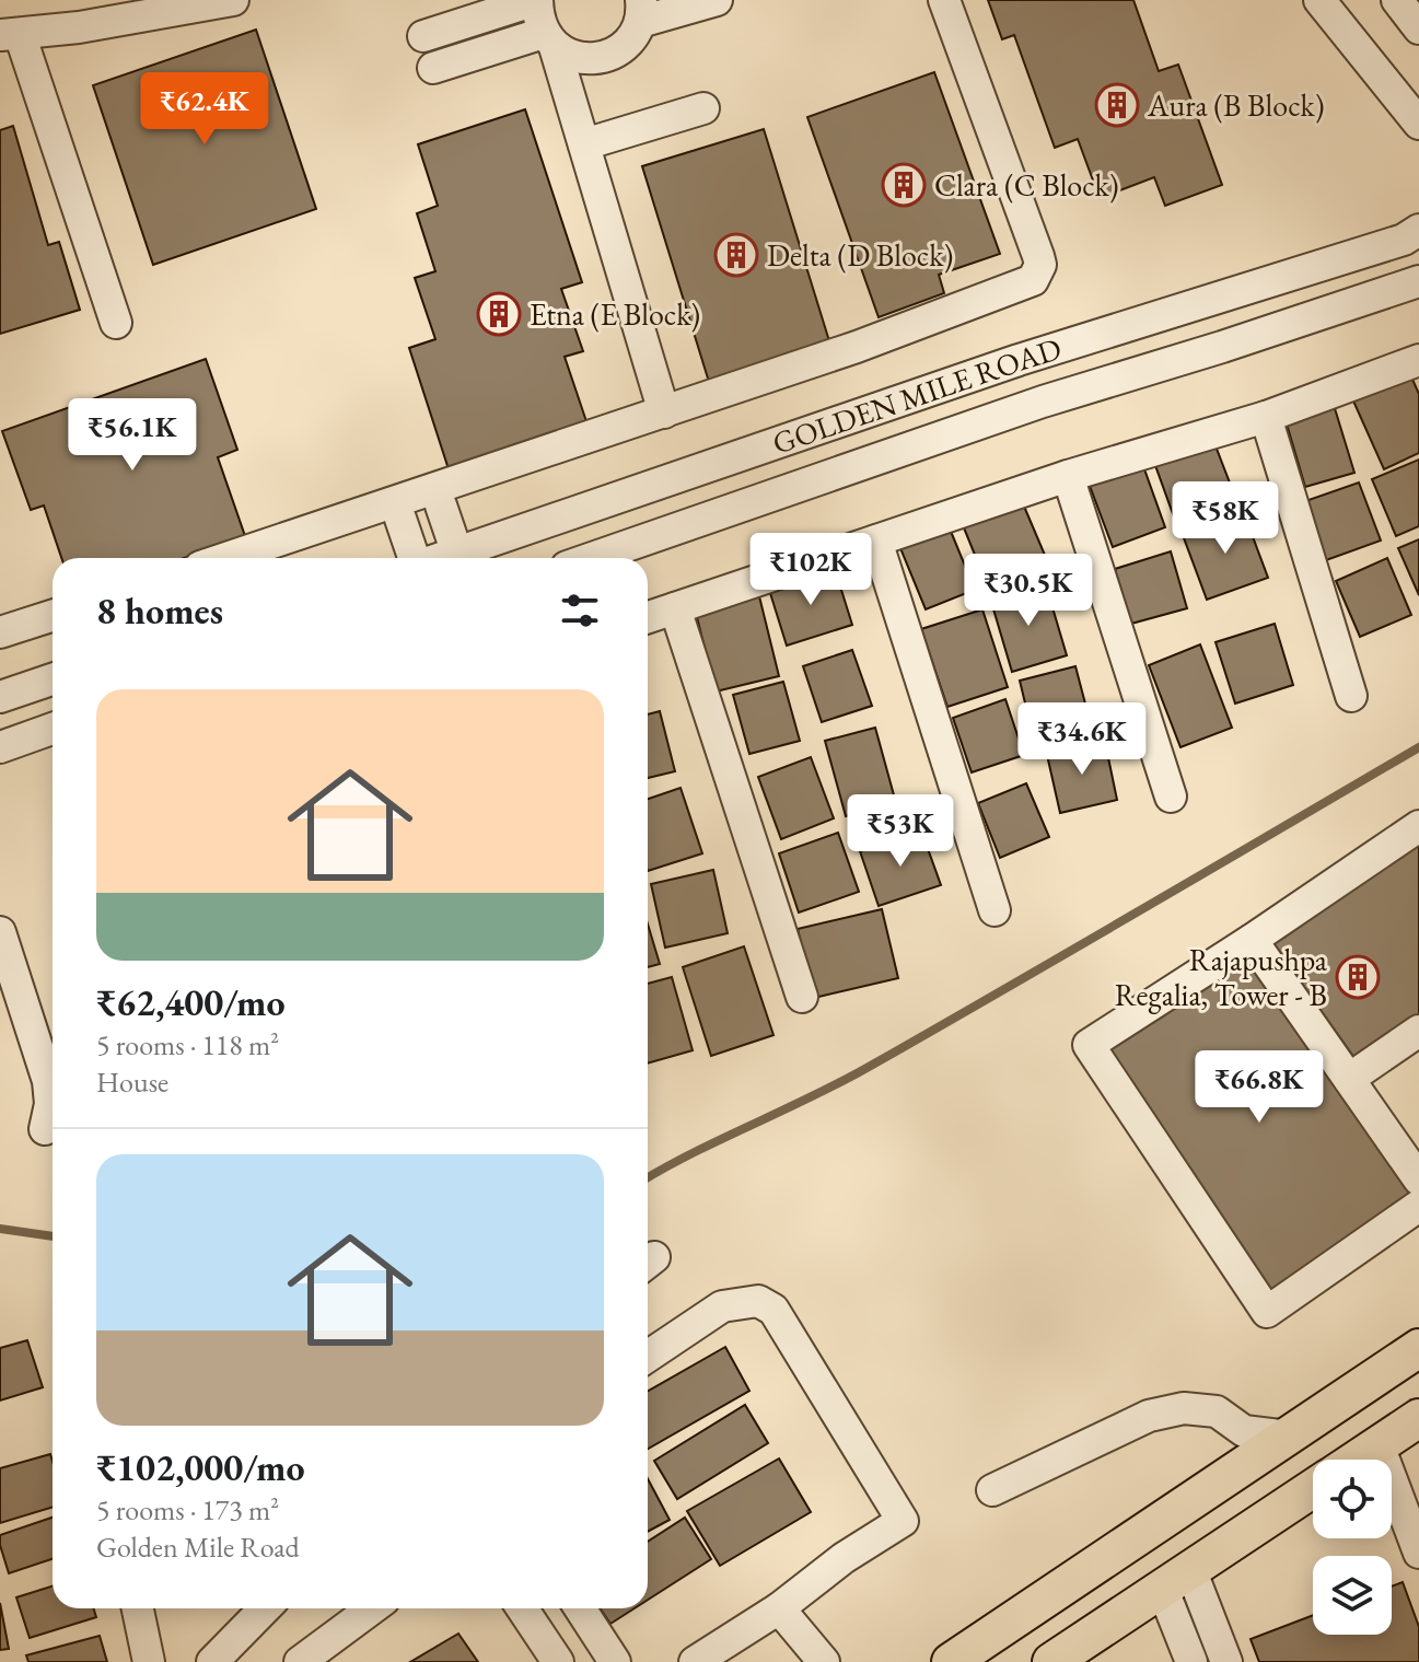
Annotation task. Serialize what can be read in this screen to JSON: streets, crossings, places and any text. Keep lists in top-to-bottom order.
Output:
{
  "streets": {
    "street": ["GOLDEN MILE ROAD"]
  },
  "places": {
    "building": [
      "Aura (B Block)",
      "Clara (C Block)",
      "Delta (D Block)",
      "Etna (E Block)",
      "Rajapushpa Regalia, Tower - B"
    ]
  },
  "page": {
    "price": [
      "₹62.4K",
      "₹56.1K",
      "₹58K",
      "₹102K",
      "₹30.5K",
      "₹34.6K",
      "₹53K",
      "₹66.8K"
    ],
    "heading": "8 homes",
    "list": [
      {
        "name": "₹62,400/mo",
        "note": "5 rooms · 118 m² · House"
      },
      {
        "name": "₹102,000/mo",
        "note": "5 rooms · 173 m² · Golden Mile Road"
      }
    ]
  }
}
